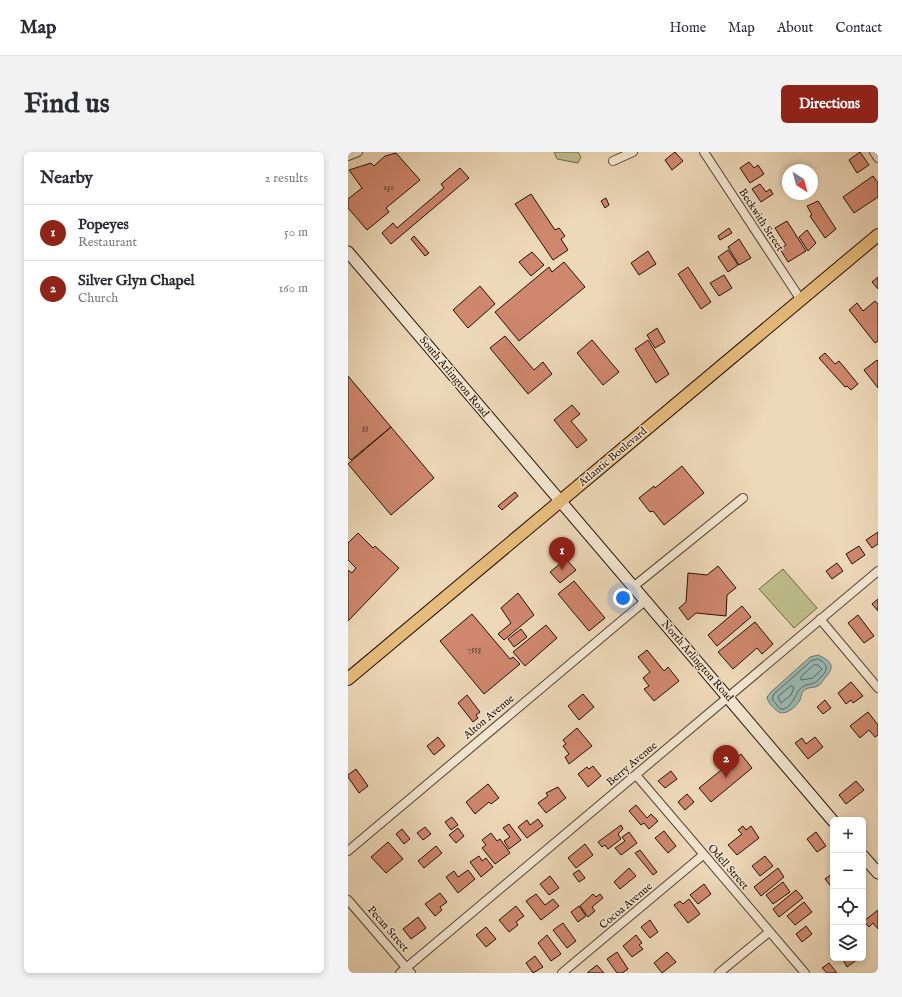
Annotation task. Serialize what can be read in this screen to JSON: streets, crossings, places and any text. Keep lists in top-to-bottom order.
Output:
{
  "streets": {
    "main road": ["South Arlington Road", "Atlantic Boulevard", "North Arlington Road"],
    "street": [
      "Beckwith Street",
      "Alton Avenue",
      "Berry Avenue",
      "Odell Street",
      "Cocoa Avenue",
      "Pecan Street"
    ]
  },
  "crossings": [
    ["Beckwith Street", "Atlantic Boulevard"],
    ["South Arlington Road", "Atlantic Boulevard"],
    ["South Arlington Road", "North Arlington Road"],
    ["Atlantic Boulevard", "North Arlington Road"],
    ["North Arlington Road", "Alton Avenue"],
    ["North Arlington Road", "Berry Avenue"],
    ["Berry Avenue", "Odell Street"],
    ["Berry Avenue", "Pecan Street"],
    ["Odell Street", "Cocoa Avenue"]
  ],
  "house_numbers": ["130", "33", "7553"],
  "north": "bottom right",
  "page": {
    "header": "Map",
    "nav": [
      "Home",
      "Map",
      "About",
      "Contact"
    ],
    "buttons": "Directions",
    "title": "Find us",
    "heading": ["Nearby", "2 results"],
    "list": [
      {
        "mark": "1",
        "name": "Popeyes",
        "note": "Restaurant",
        "value": "50 m"
      },
      {
        "mark": "2",
        "name": "Silver Glyn Chapel",
        "note": "Church",
        "value": "160 m"
      }
    ],
    "pins": ["1", "2"],
    "map_buttons": ["+", "−"]
  }
}
